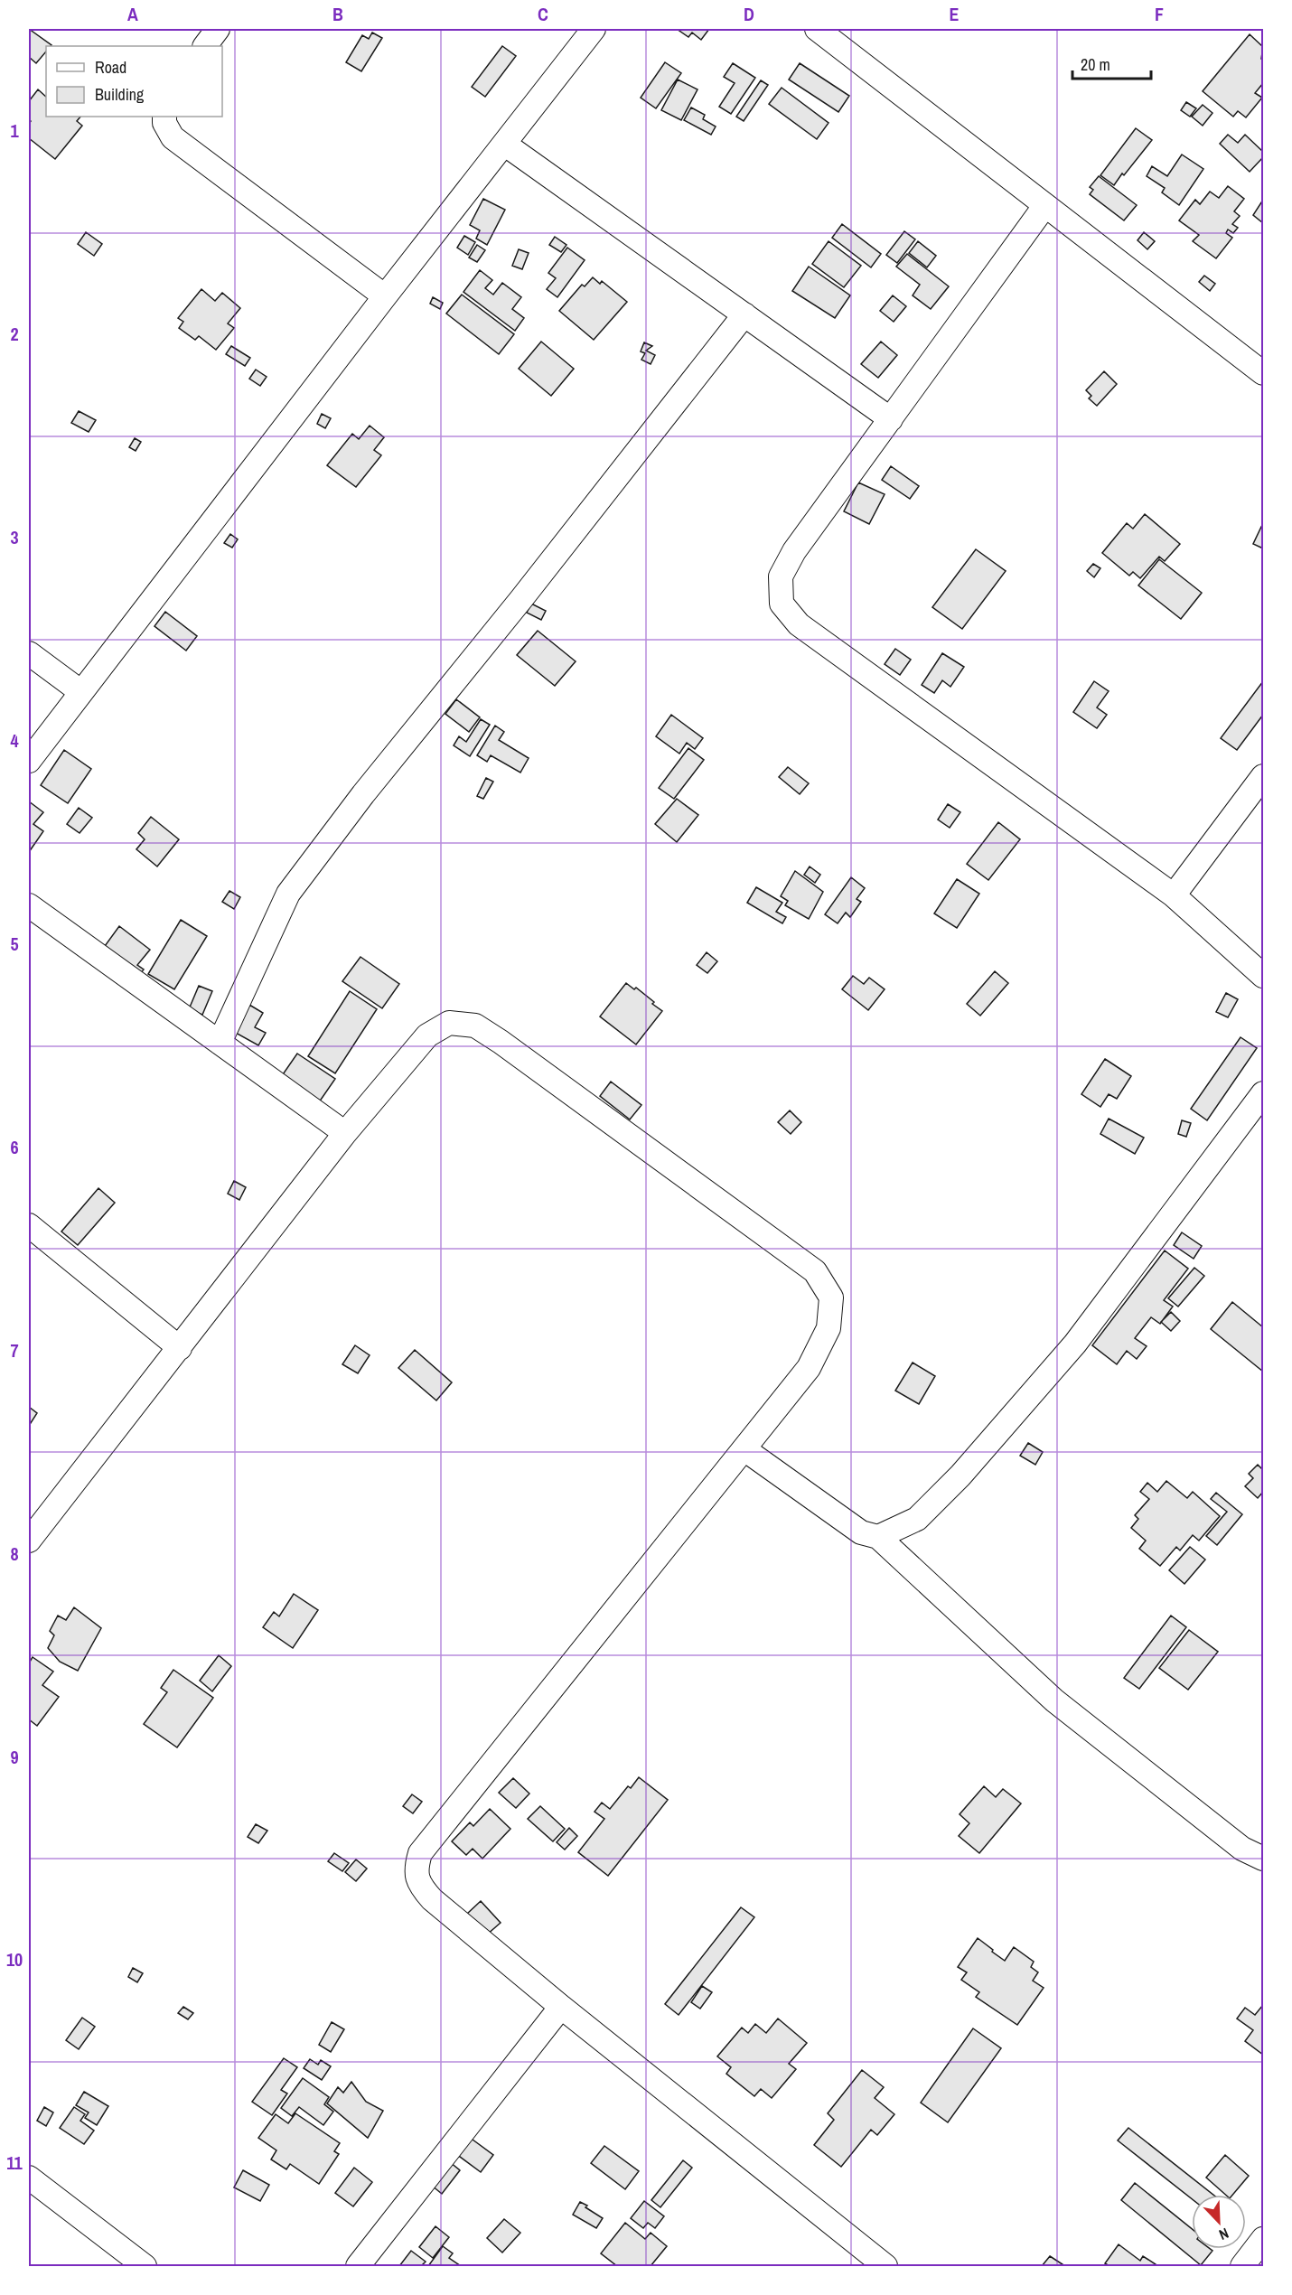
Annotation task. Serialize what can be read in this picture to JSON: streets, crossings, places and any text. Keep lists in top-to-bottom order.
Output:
{
  "legend": ["Road", "Building"],
  "scale_bar": "20 m",
  "north": "bottom right",
  "grid": {
    "columns": [
      "A",
      "B",
      "C",
      "D",
      "E",
      "F"
    ],
    "rows": [
      "1",
      "2",
      "3",
      "4",
      "5",
      "6",
      "7",
      "8",
      "9",
      "10",
      "11"
    ]
  }
}
